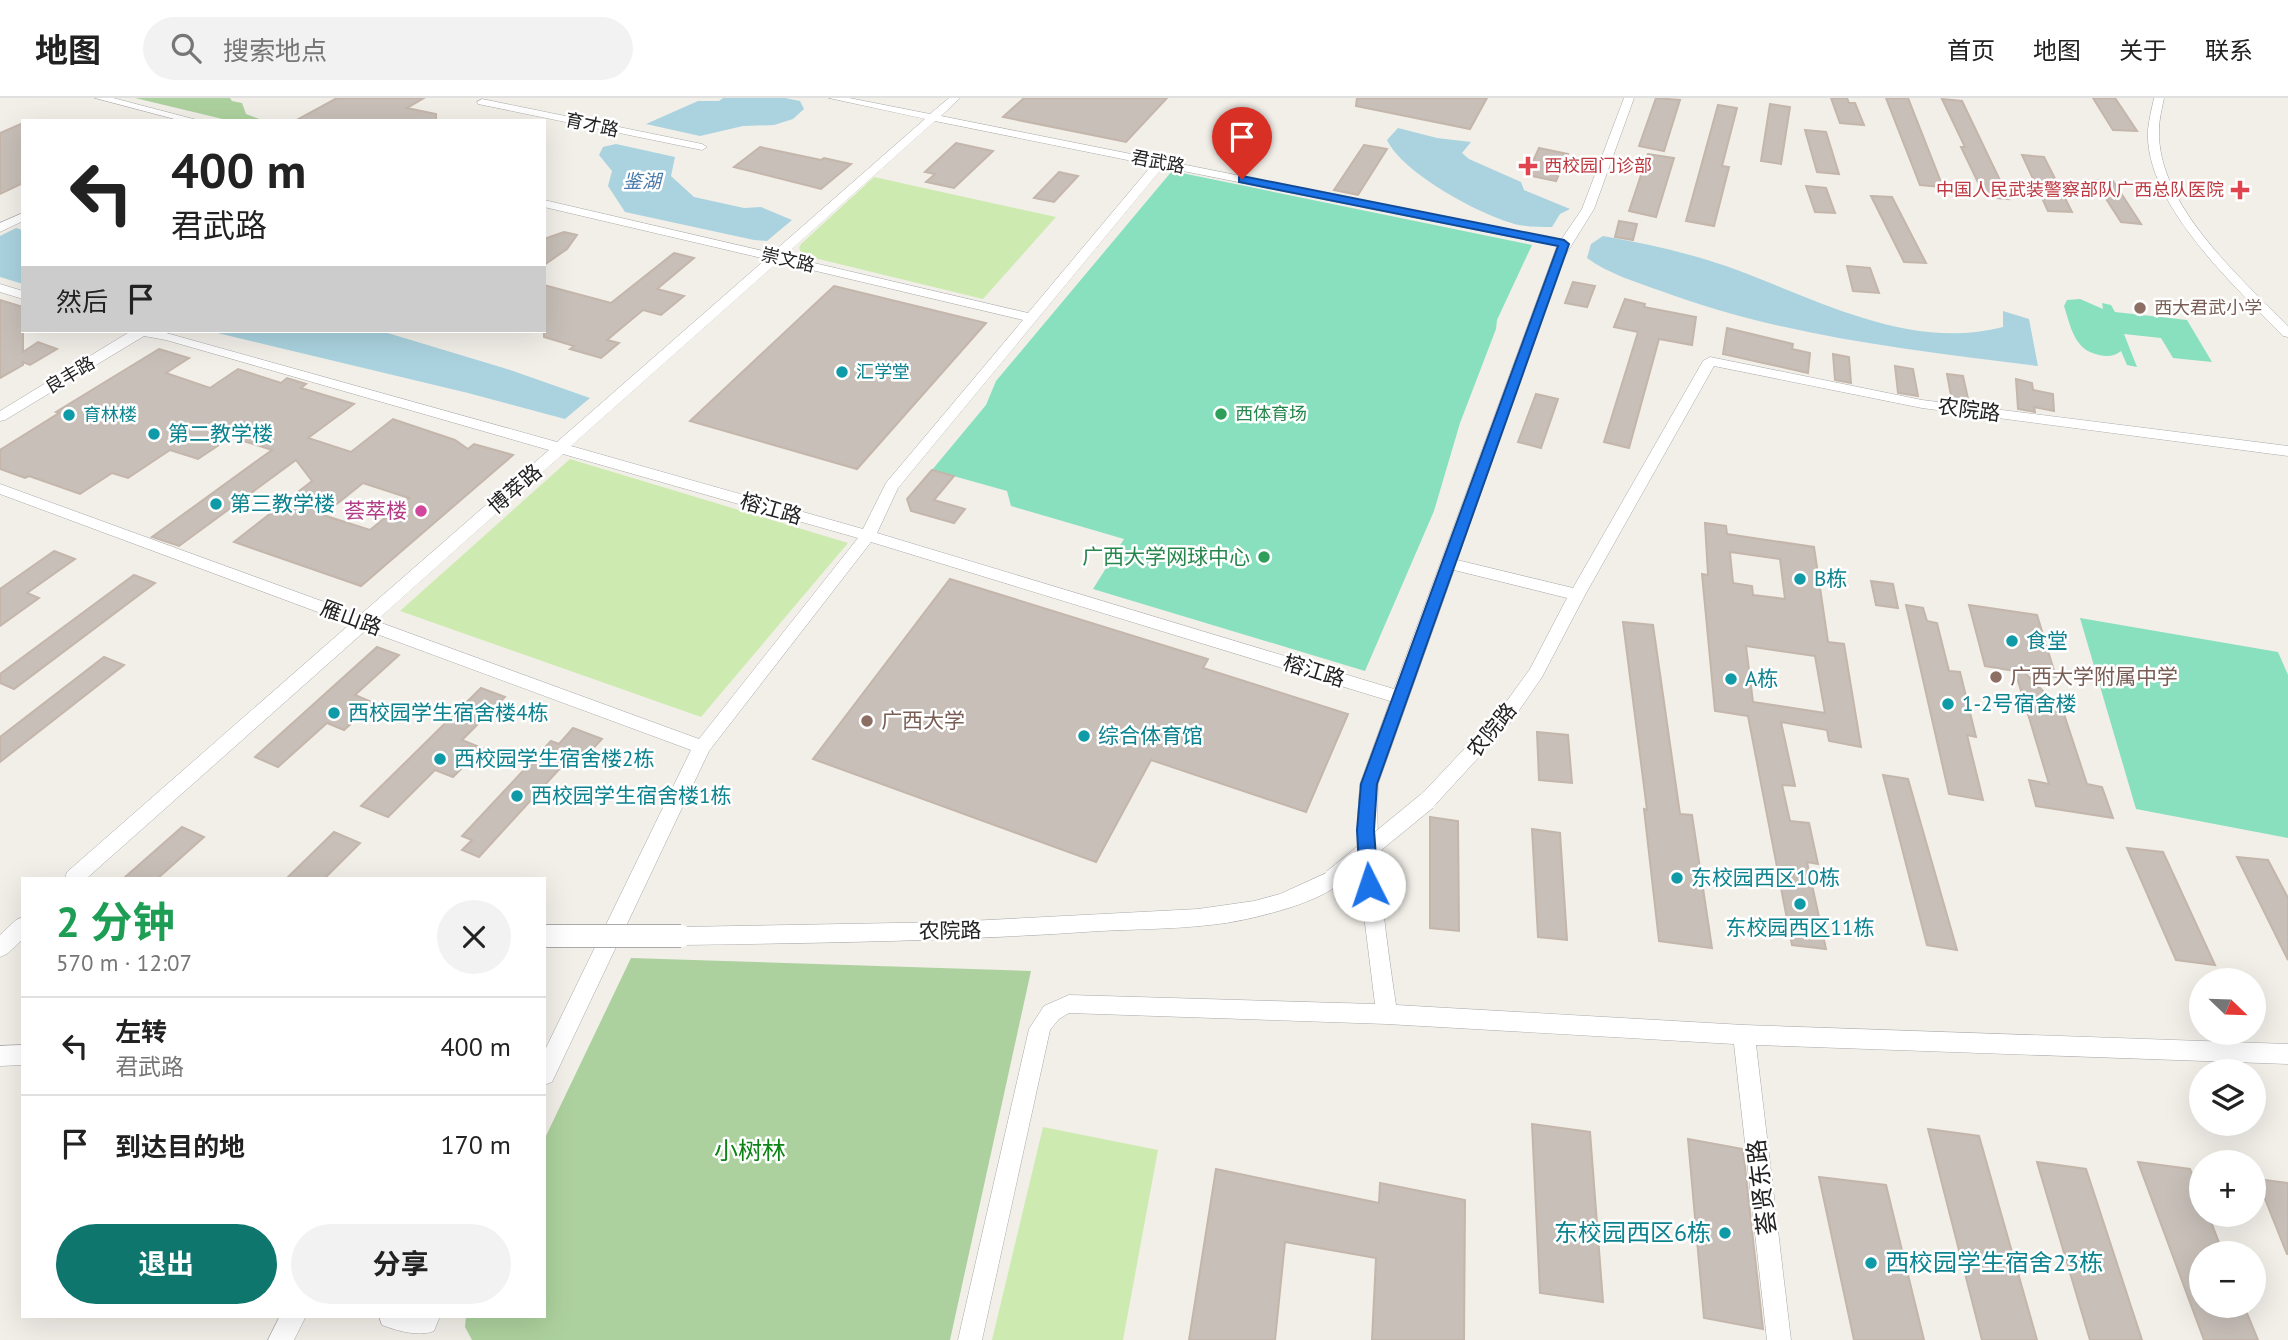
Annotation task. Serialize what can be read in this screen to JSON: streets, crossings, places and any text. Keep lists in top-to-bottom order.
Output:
{
  "streets": {
    "street": [
      "育才路",
      "君武路",
      "崇文路",
      "良丰路",
      "农院路",
      "博萃路",
      "榕江路",
      "雁山路",
      "荟贤东路"
    ]
  },
  "crossings": [
    ["君武路", "博萃路"],
    ["崇文路", "博萃路"],
    ["博萃路", "榕江路"],
    ["博萃路", "雁山路"]
  ],
  "water": ["鉴湖"],
  "parks": ["小树林"],
  "places": {
    "health": ["西校园门诊部", "中国人民武装警察部队广西总队医院"],
    "other": [
      "西大君武小学",
      "汇学堂",
      "西体育场",
      "育林楼",
      "第二教学楼",
      "第三教学楼",
      "荟萃楼",
      "广西大学网球中心",
      "B栋",
      "食堂",
      "广西大学附属中学",
      "A栋",
      "1-2号宿舍楼",
      "西校园学生宿舍楼4栋",
      "广西大学",
      "综合体育馆",
      "西校园学生宿舍楼2栋",
      "西校园学生宿舍楼1栋",
      "东校园西区10栋",
      "东校园西区11栋",
      "东校园西区6栋",
      "西校园学生宿舍23栋"
    ]
  },
  "north": "bottom right",
  "page": {
    "header": "地图",
    "search": "搜索地点",
    "nav": [
      "首页",
      "地图",
      "关于",
      "联系"
    ],
    "turn": ["400 m", "君武路"],
    "then": "然后",
    "heading": ["2 分钟", "570 m · 12:07"],
    "map_buttons": ["+", "−"],
    "list": [
      {
        "name": "左转",
        "note": "君武路",
        "value": "400 m"
      },
      {
        "name": "到达目的地",
        "value": "170 m"
      }
    ],
    "buttons": ["退出", "分享"]
  }
}
